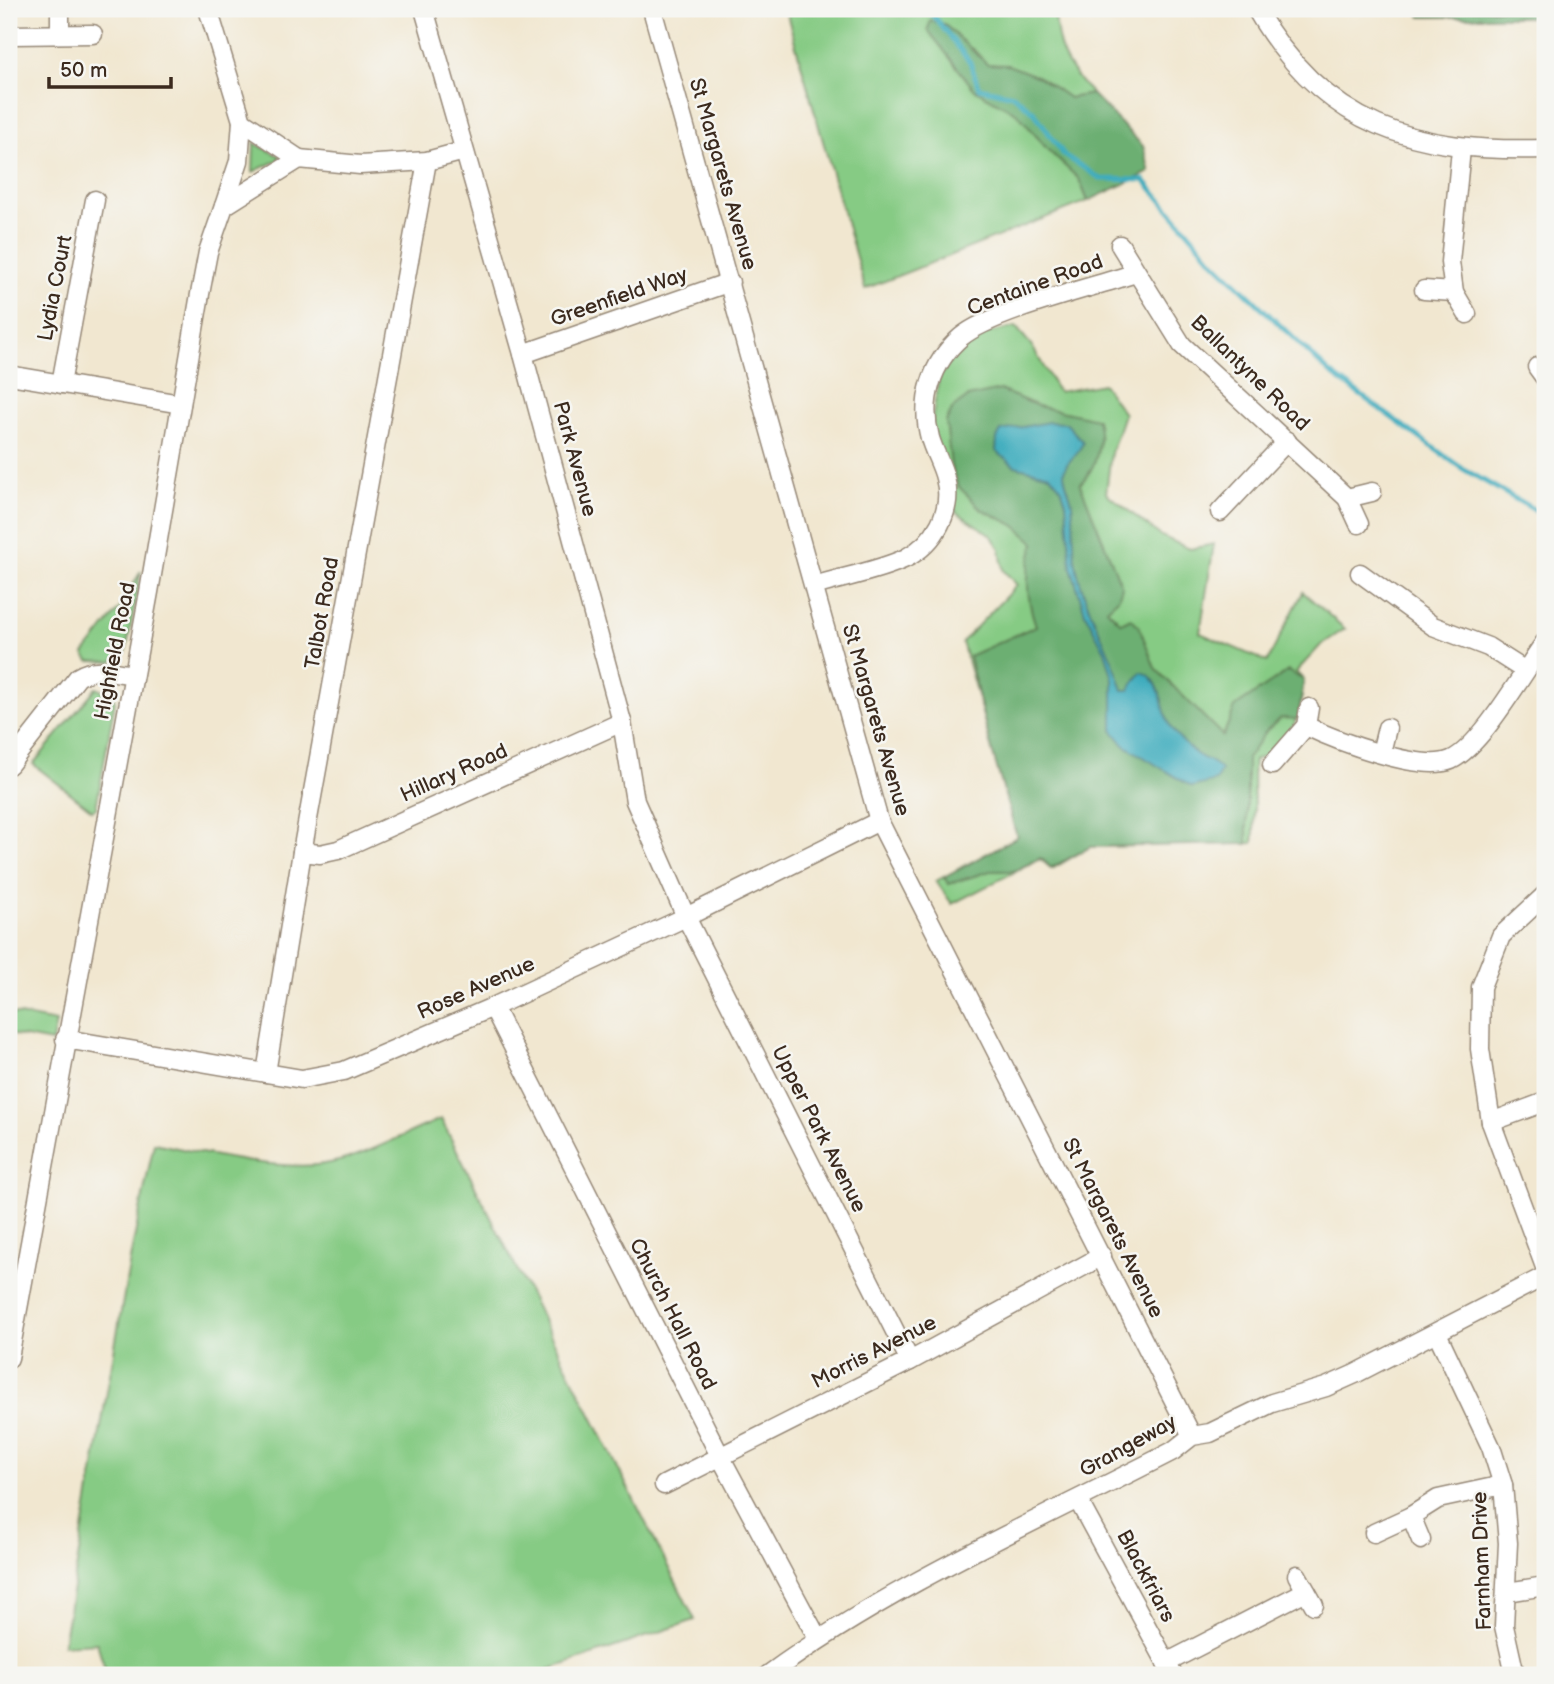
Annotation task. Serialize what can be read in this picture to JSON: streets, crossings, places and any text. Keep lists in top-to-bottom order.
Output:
{
  "streets": {
    "street": [
      "St Margarets Avenue",
      "Centaine Road",
      "Lydia Court",
      "Greenfield Way",
      "Ballantyne Road",
      "Park Avenue",
      "Talbot Road",
      "Highfield Road",
      "Hillary Road",
      "Rose Avenue",
      "Upper Park Avenue",
      "Church Hall Road",
      "Morris Avenue",
      "Grangeway",
      "Farnham Drive",
      "Blackfriars"
    ]
  },
  "crossings": [
    ["St Margarets Avenue", "Centaine Road"],
    ["St Margarets Avenue", "Greenfield Way"],
    ["St Margarets Avenue", "Rose Avenue"],
    ["St Margarets Avenue", "Morris Avenue"],
    ["St Margarets Avenue", "Grangeway"],
    ["Centaine Road", "Ballantyne Road"],
    ["Greenfield Way", "Park Avenue"],
    ["Park Avenue", "Hillary Road"],
    ["Park Avenue", "Rose Avenue"],
    ["Park Avenue", "Upper Park Avenue"],
    ["Talbot Road", "Hillary Road"],
    ["Talbot Road", "Rose Avenue"],
    ["Highfield Road", "Rose Avenue"],
    ["Rose Avenue", "Upper Park Avenue"],
    ["Rose Avenue", "Church Hall Road"],
    ["Upper Park Avenue", "Morris Avenue"],
    ["Church Hall Road", "Morris Avenue"],
    ["Church Hall Road", "Grangeway"],
    ["Grangeway", "Farnham Drive"],
    ["Grangeway", "Blackfriars"]
  ],
  "scale_bar": "50 m"
}
